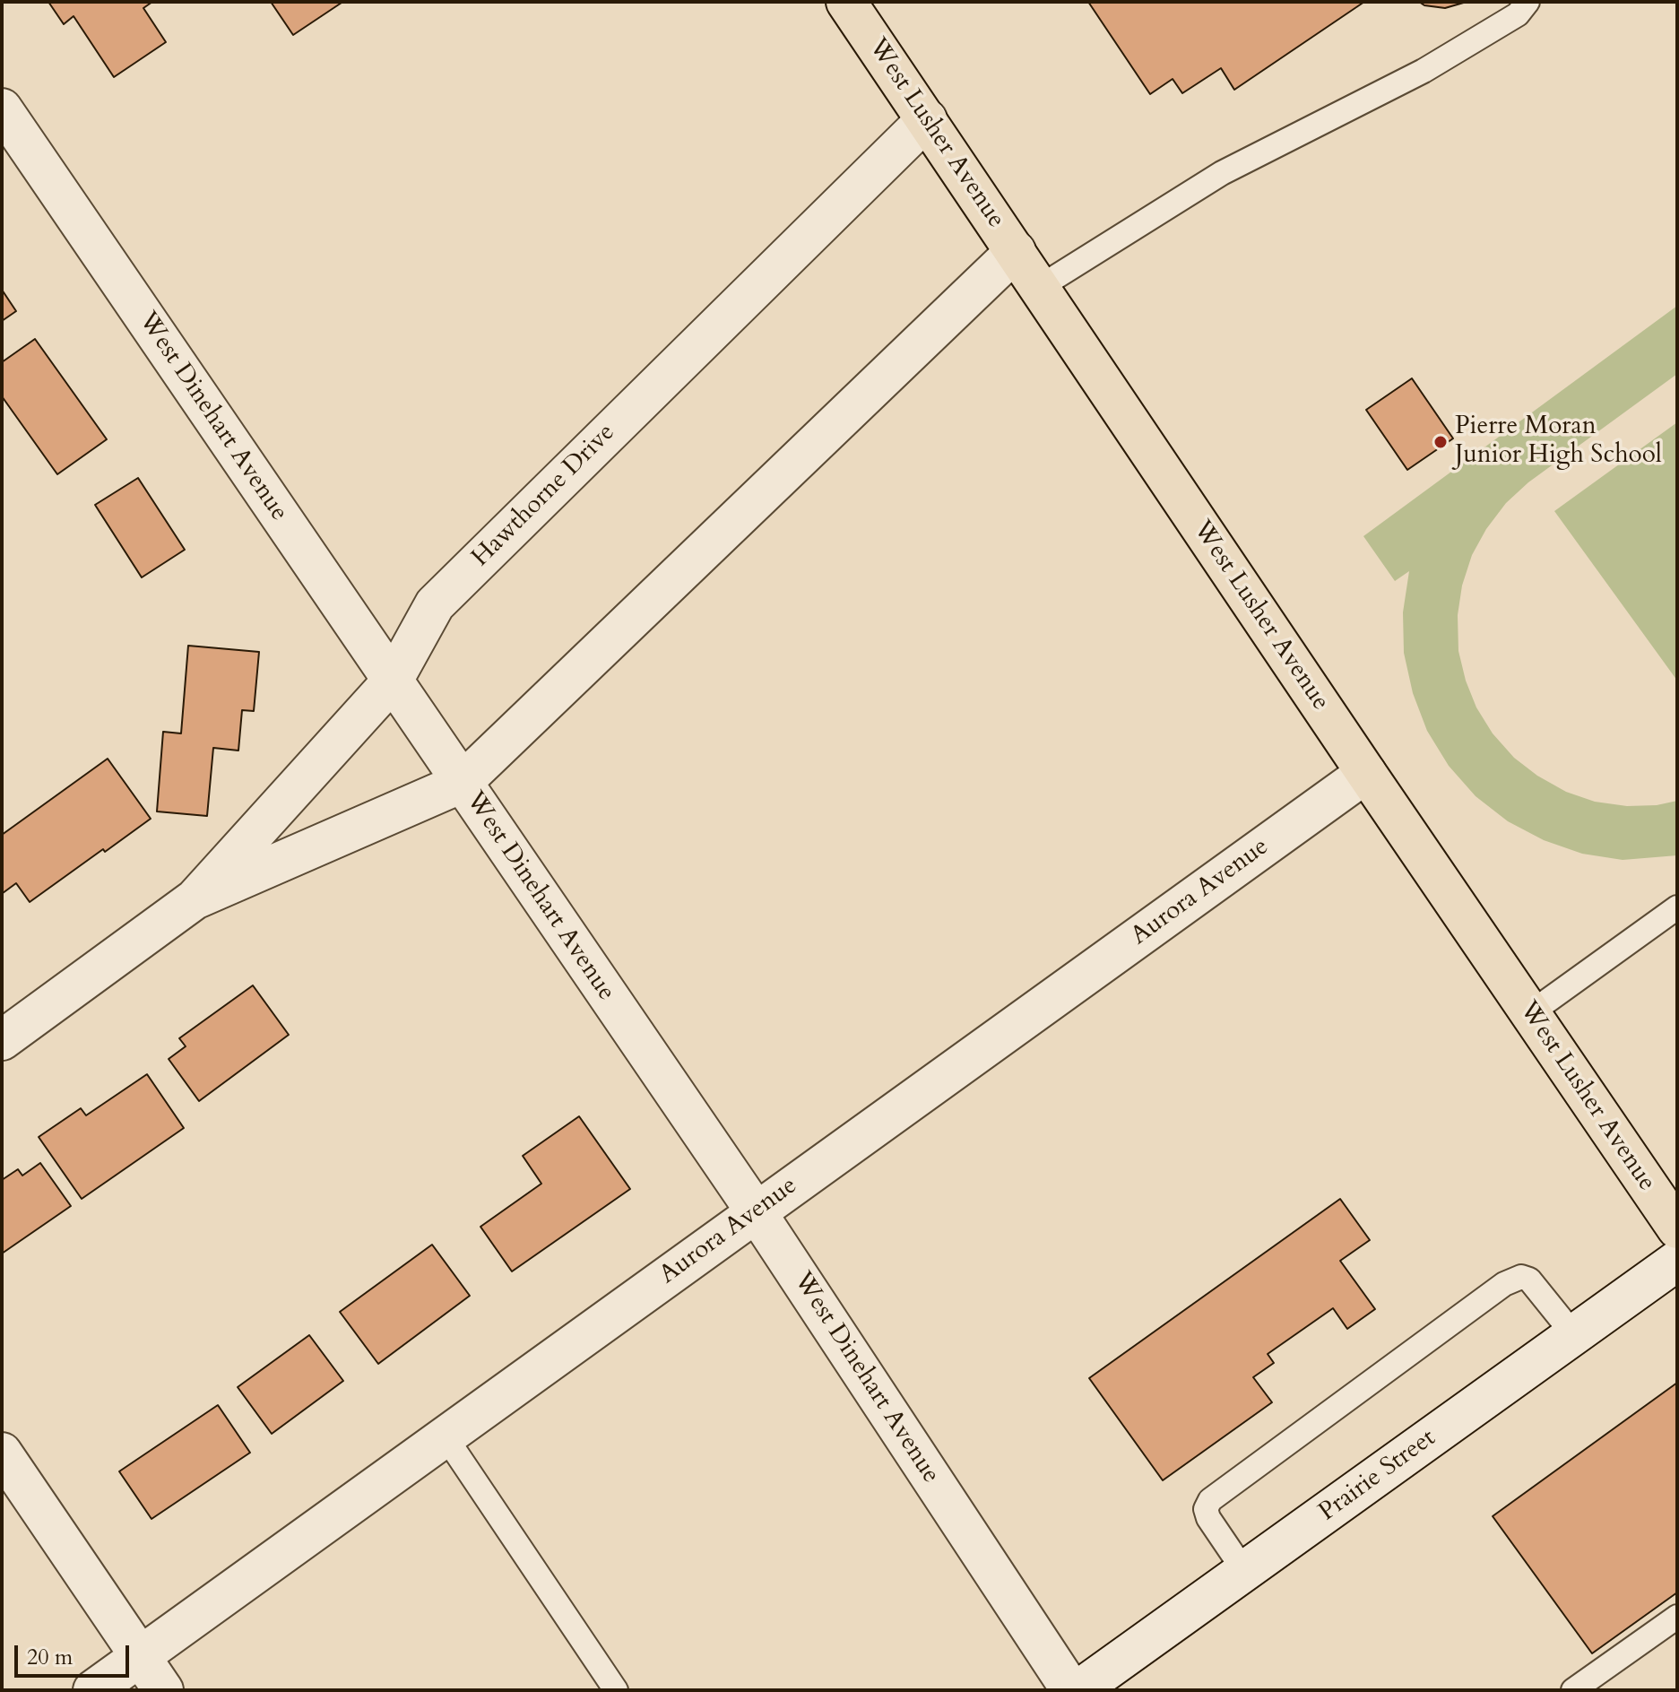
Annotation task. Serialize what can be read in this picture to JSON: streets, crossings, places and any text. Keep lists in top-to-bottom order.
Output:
{
  "streets": {
    "main road": ["West Lusher Avenue"],
    "street": [
      "West Dinehart Avenue",
      "Hawthorne Drive",
      "Aurora Avenue",
      "Prairie Street"
    ]
  },
  "crossings": [
    ["West Lusher Avenue", "Hawthorne Drive"],
    ["West Lusher Avenue", "Aurora Avenue"],
    ["West Dinehart Avenue", "Hawthorne Drive"],
    ["West Dinehart Avenue", "Aurora Avenue"]
  ],
  "places": ["Pierre Moran Junior High School"],
  "scale_bar": "20 m"
}
